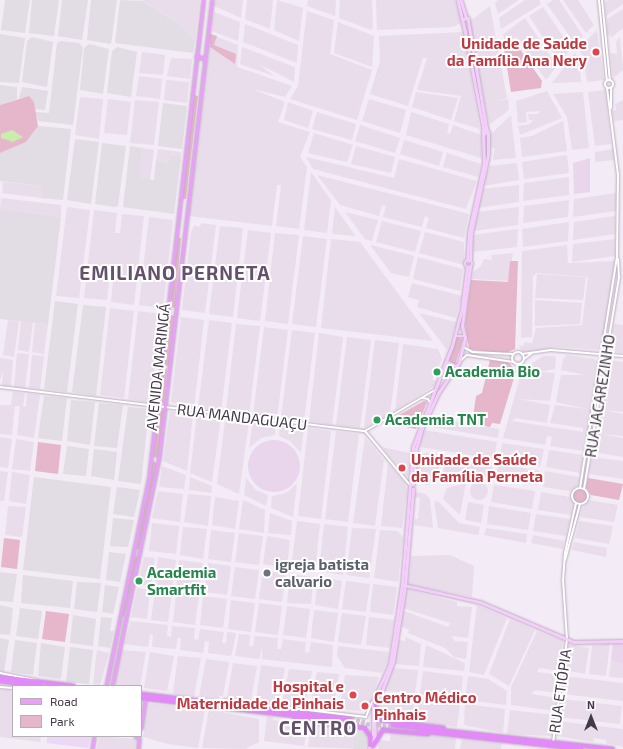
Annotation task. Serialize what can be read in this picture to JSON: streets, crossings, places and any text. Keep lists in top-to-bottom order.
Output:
{
  "streets": {
    "main road": ["AVENIDA MARINGÁ"],
    "street": ["RUA JACAREZINHO", "RUA MANDAGUAÇU", "RUA ETIÓPIA"]
  },
  "crossings": [
    ["AVENIDA MARINGÁ", "RUA MANDAGUAÇU"]
  ],
  "districts": ["EMILIANO PERNETA", "CENTRO"],
  "places": [
    "Unidade de Saúde da Família Ana Nery",
    "Academia Bio",
    "Academia TNT",
    "Unidade de Saúde da Família Perneta",
    "igreja batista calvario",
    "Academia Smartfit",
    "Hospital e Maternidade de Pinhais",
    "Centro Médico Pinhais"
  ],
  "legend": ["Road", "Park"],
  "north": "top"
}
